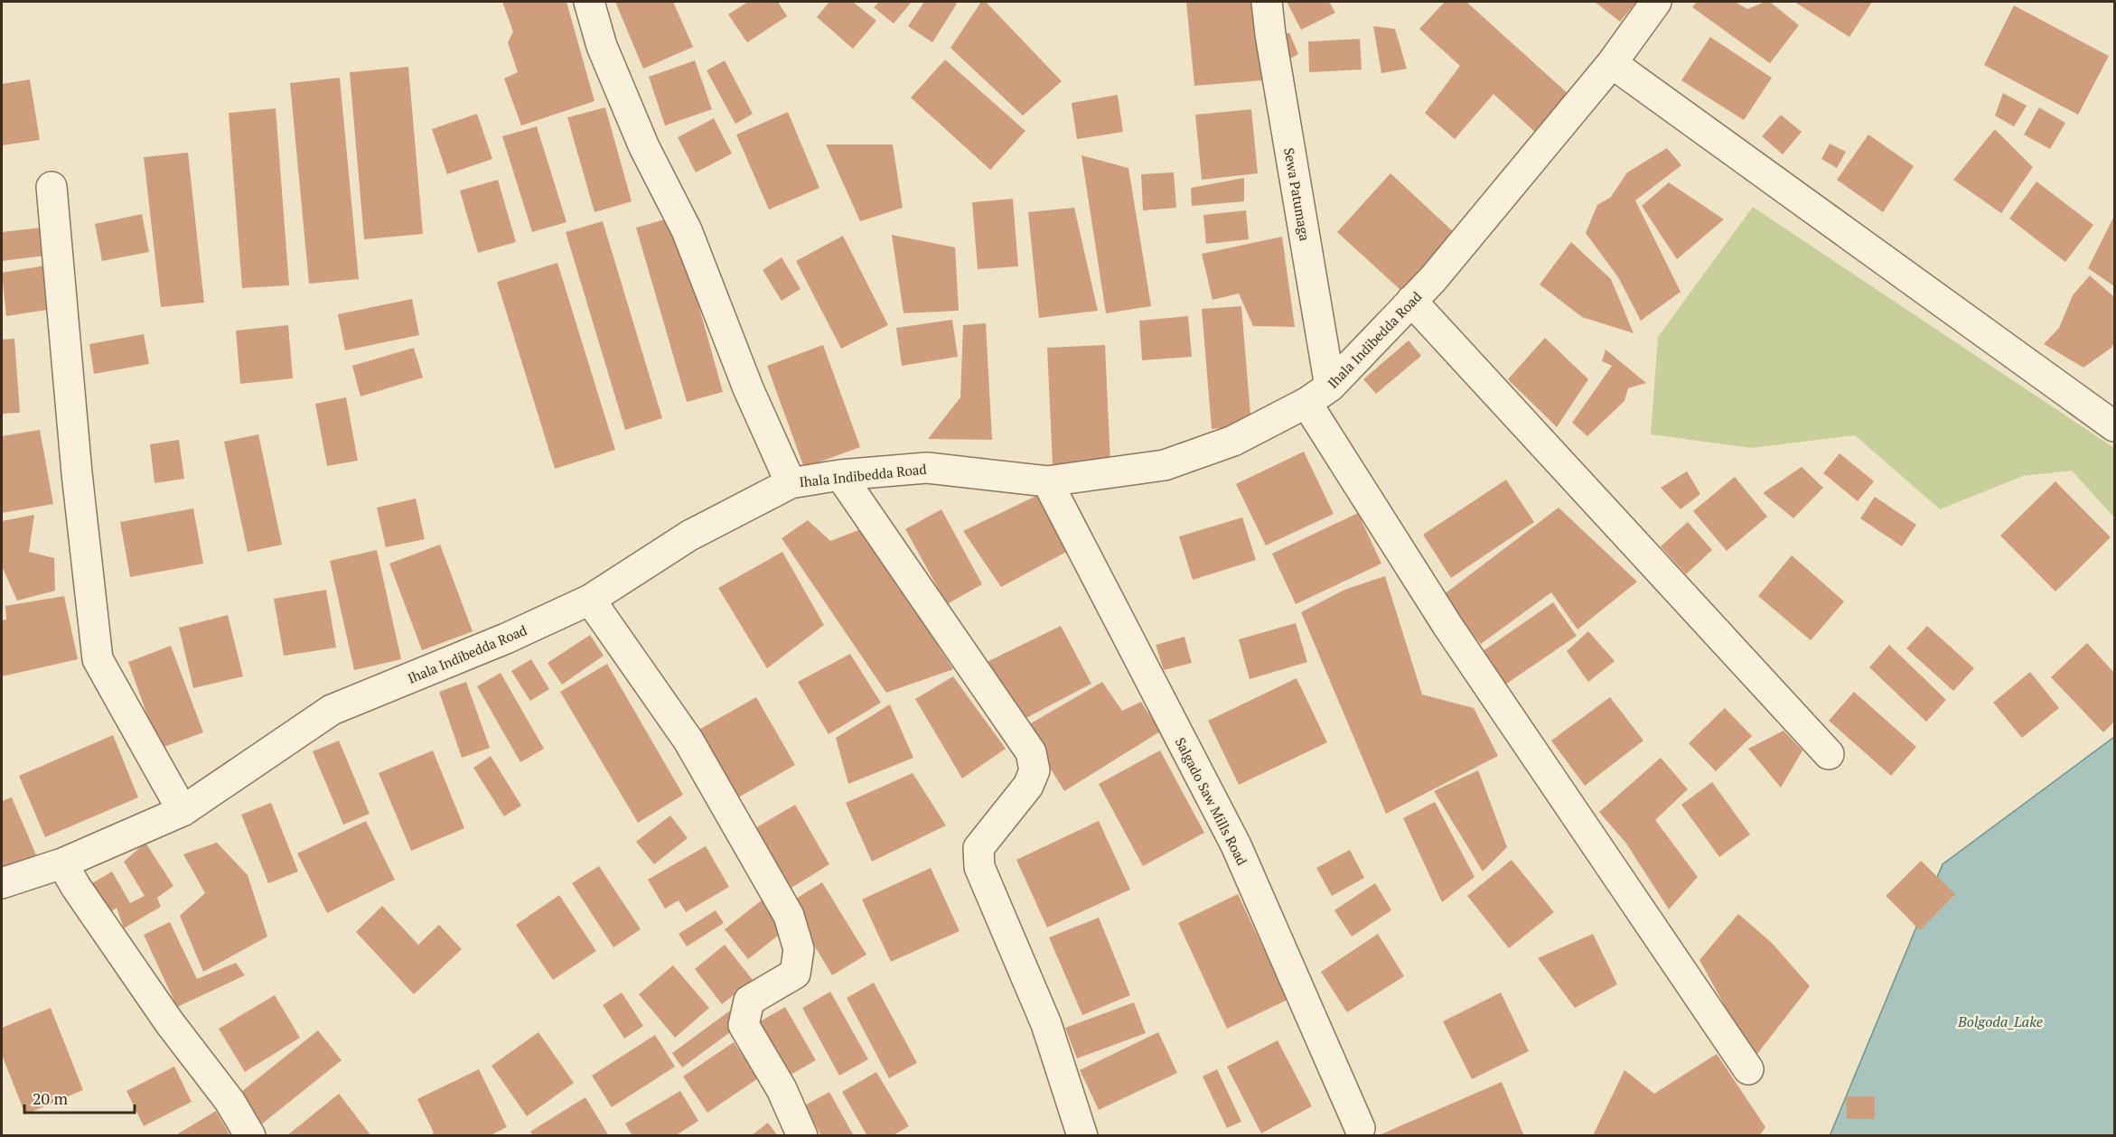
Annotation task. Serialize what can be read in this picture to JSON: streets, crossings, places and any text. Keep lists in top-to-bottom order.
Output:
{
  "streets": {
    "street": ["Sewa Patumaga", "Ihala Indibedda Road", "Salgado Saw Mills Road"]
  },
  "crossings": [
    ["Sewa Patumaga", "Ihala Indibedda Road"],
    ["Ihala Indibedda Road", "Salgado Saw Mills Road"]
  ],
  "water": ["Bolgoda_Lake"],
  "scale_bar": "20 m"
}
